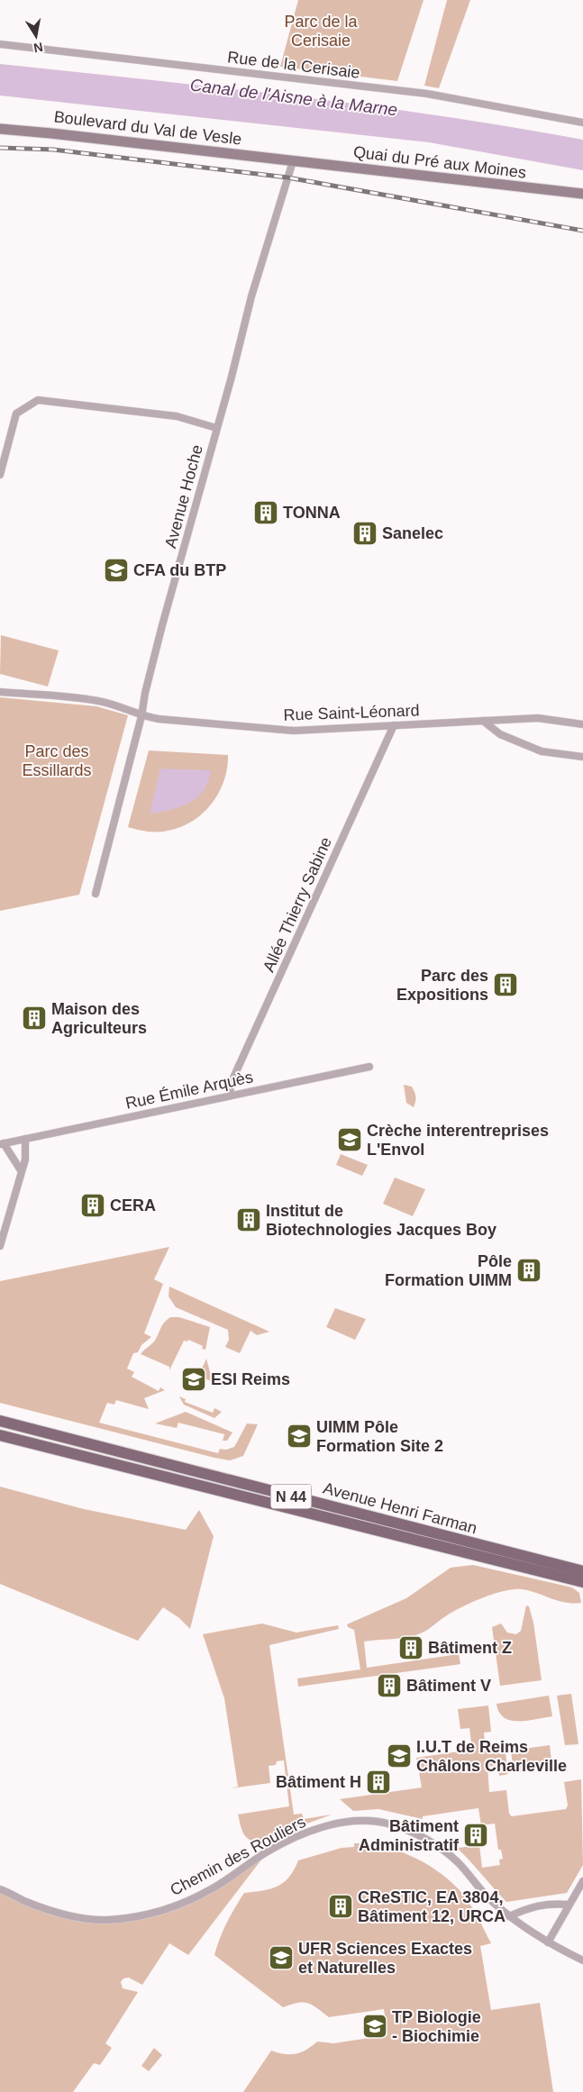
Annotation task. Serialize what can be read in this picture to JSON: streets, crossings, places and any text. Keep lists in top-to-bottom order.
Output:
{
  "streets": {
    "main road": ["N 44", "Avenue Henri Farman"],
    "street": [
      "Rue de la Cerisaie",
      "Boulevard du Val de Vesle",
      "Quai du Pré aux Moines",
      "Avenue Hoche",
      "Rue Saint-Léonard",
      "Allée Thierry Sabine",
      "Rue Émile Arquès",
      "Chemin des Rouliers"
    ]
  },
  "crossings": [
    ["Boulevard du Val de Vesle", "Quai du Pré aux Moines"],
    ["Boulevard du Val de Vesle", "Avenue Hoche"],
    ["Quai du Pré aux Moines", "Avenue Hoche"],
    ["Avenue Hoche", "Rue Saint-Léonard"],
    ["Rue Saint-Léonard", "Allée Thierry Sabine"],
    ["Allée Thierry Sabine", "Rue Émile Arquès"]
  ],
  "water": ["Canal de l'Aisne à la Marne"],
  "parks": ["Parc de la Cerisaie", "Parc des Essillards"],
  "places": {
    "building": [
      "TONNA",
      "Sanelec",
      "Parc des Expositions",
      "Maison des Agriculteurs",
      "CERA",
      "Institut de Biotechnologies Jacques Boy",
      "Pôle Formation UIMM",
      "Bâtiment Z",
      "Bâtiment V",
      "Bâtiment H",
      "Bâtiment Administratif",
      "CReSTIC, EA 3804, Bâtiment 12, URCA"
    ],
    "school or university": [
      "CFA du BTP",
      "Crèche interentreprises L'Envol",
      "ESI Reims",
      "UIMM Pôle Formation Site 2",
      "I.U.T de Reims Châlons Charleville",
      "UFR Sciences Exactes et Naturelles",
      "TP Biologie - Biochimie"
    ]
  },
  "north": "bottom"
}
